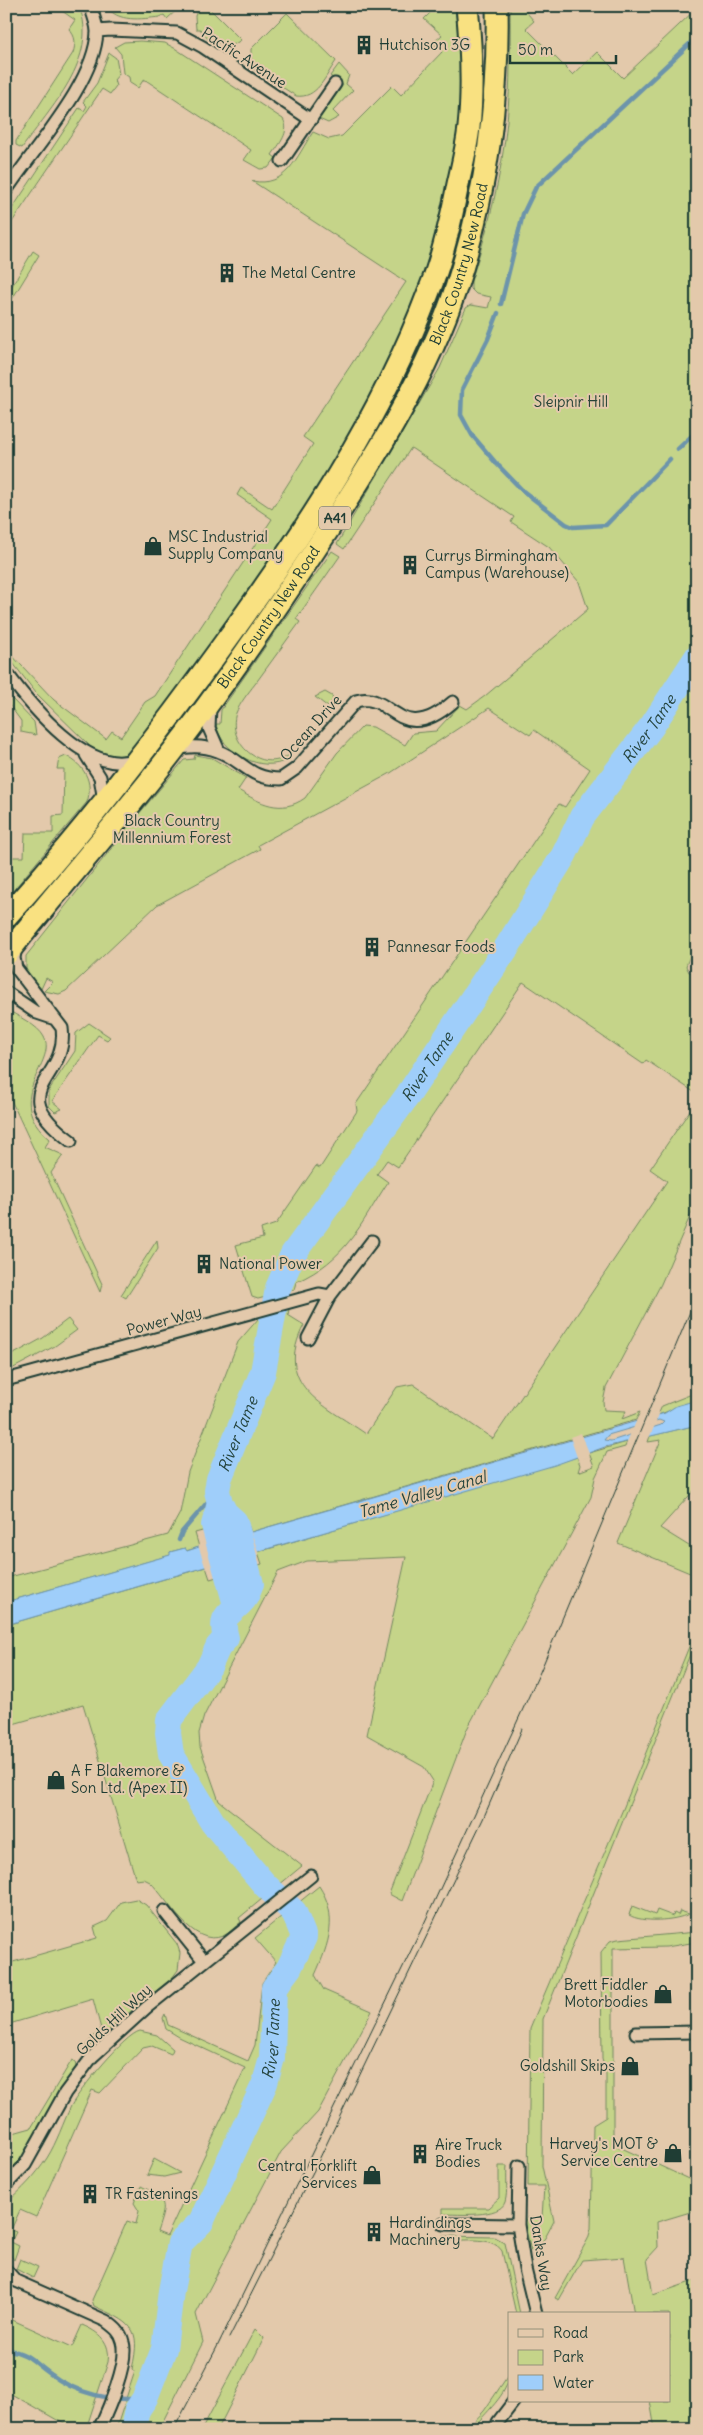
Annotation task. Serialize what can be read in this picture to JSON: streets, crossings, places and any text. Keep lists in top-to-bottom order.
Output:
{
  "streets": {
    "highway": ["Black Country New Road", "A41"],
    "street": [
      "Pacific Avenue",
      "Ocean Drive",
      "Power Way",
      "Golds Hill Way",
      "Danks Way"
    ]
  },
  "crossings": [
    ["Black Country New Road", "Ocean Drive"]
  ],
  "water": ["River Tame", "Tame Valley Canal"],
  "parks": ["Sleipnir Hill", "Black Country Millennium Forest"],
  "places": {
    "building": [
      "Hutchison 3G",
      "The Metal Centre",
      "Currys Birmingham Campus (Warehouse)",
      "Pannesar Foods",
      "National Power",
      "Aire Truck Bodies",
      "TR Fastenings",
      "Hardindings Machinery"
    ],
    "shop": [
      "MSC Industrial Supply Company",
      "A F Blakemore & Son Ltd. (Apex II)",
      "Brett Fiddler Motorbodies",
      "Goldshill Skips",
      "Harvey's MOT & Service Centre",
      "Central Forklift Services"
    ]
  },
  "legend": ["Road", "Park", "Water"],
  "scale_bar": "50 m"
}
